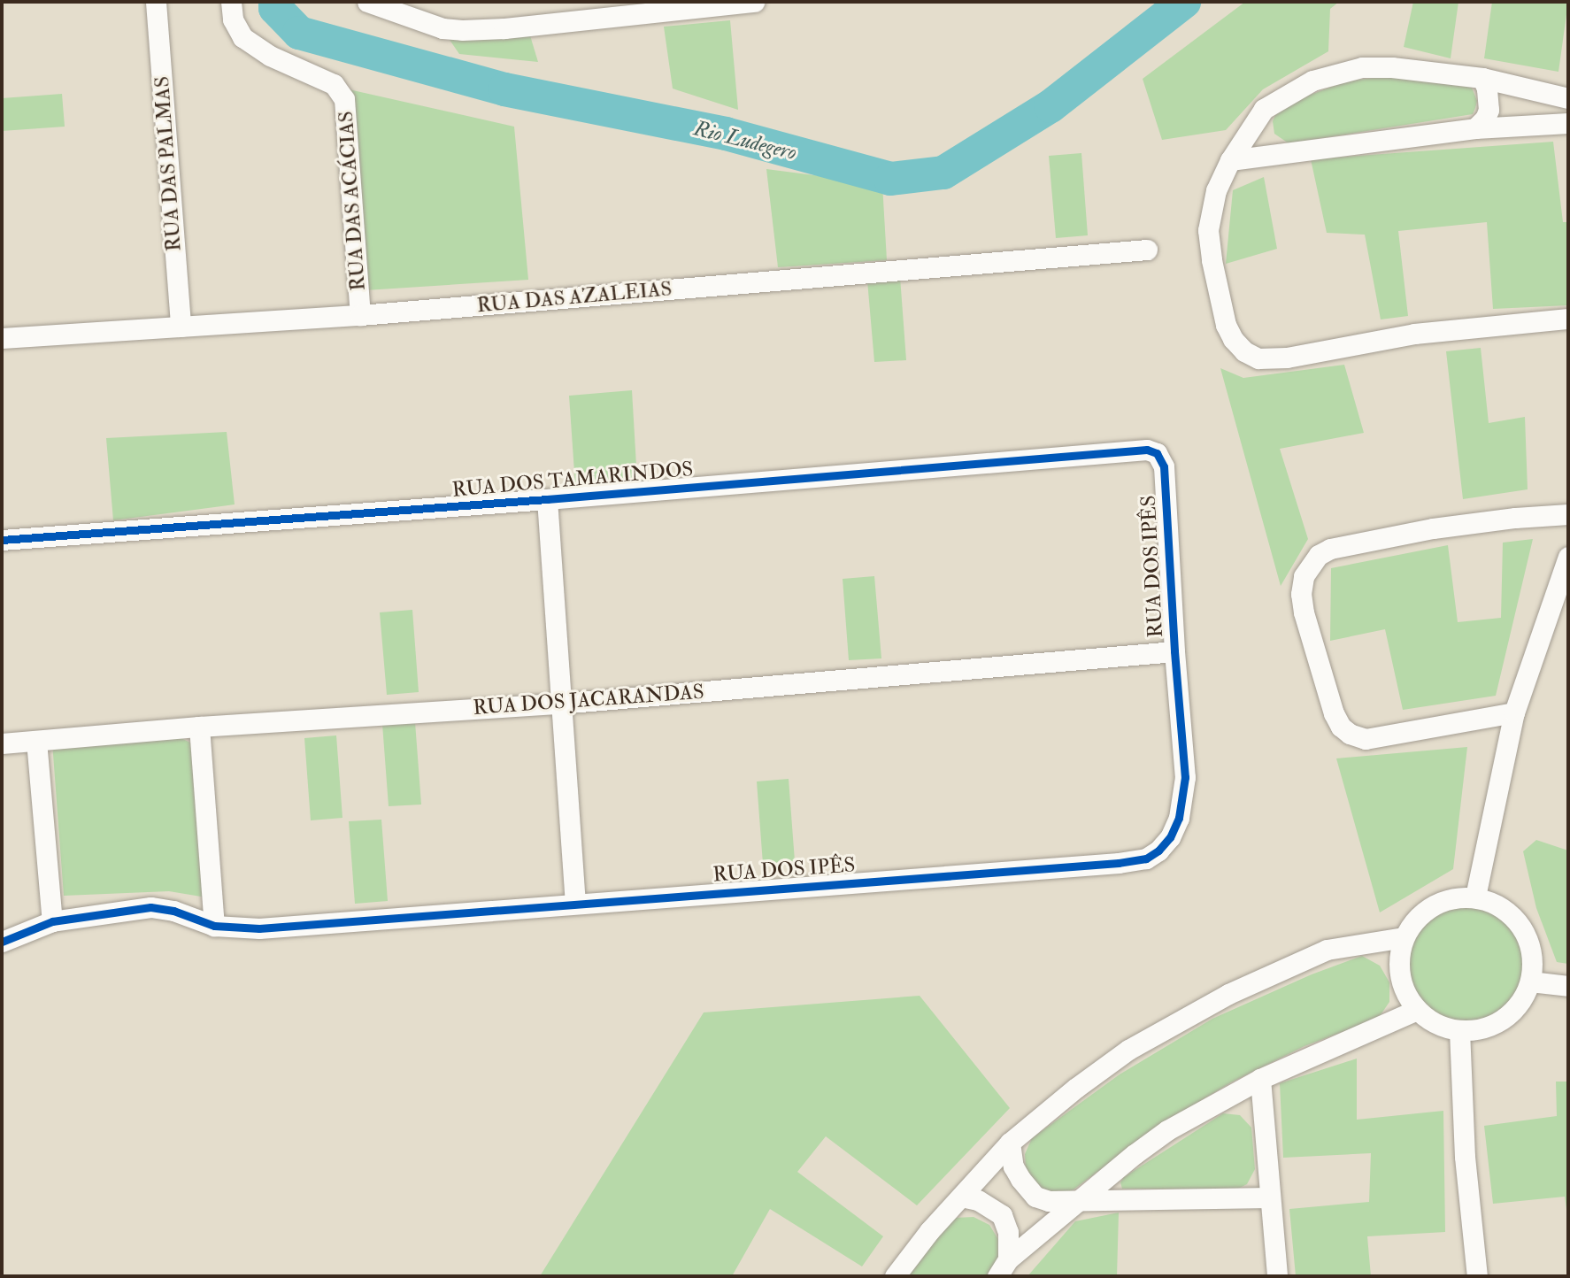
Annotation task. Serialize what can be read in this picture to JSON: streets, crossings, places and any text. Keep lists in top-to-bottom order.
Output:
{
  "streets": {
    "street": [
      "RUA DAS PALMAS",
      "RUA DAS ACÁCIAS",
      "RUA DAS AZALEIAS",
      "RUA DOS TAMARINDOS",
      "RUA DOS IPÊS",
      "RUA DOS JACARANDAS"
    ]
  },
  "crossings": [
    ["RUA DAS PALMAS", "RUA DAS AZALEIAS"],
    ["RUA DAS ACÁCIAS", "RUA DAS AZALEIAS"],
    ["RUA DOS TAMARINDOS", "RUA DOS IPÊS"],
    ["RUA DOS IPÊS", "RUA DOS JACARANDAS"]
  ],
  "water": ["Rio Ludegero"]
}
